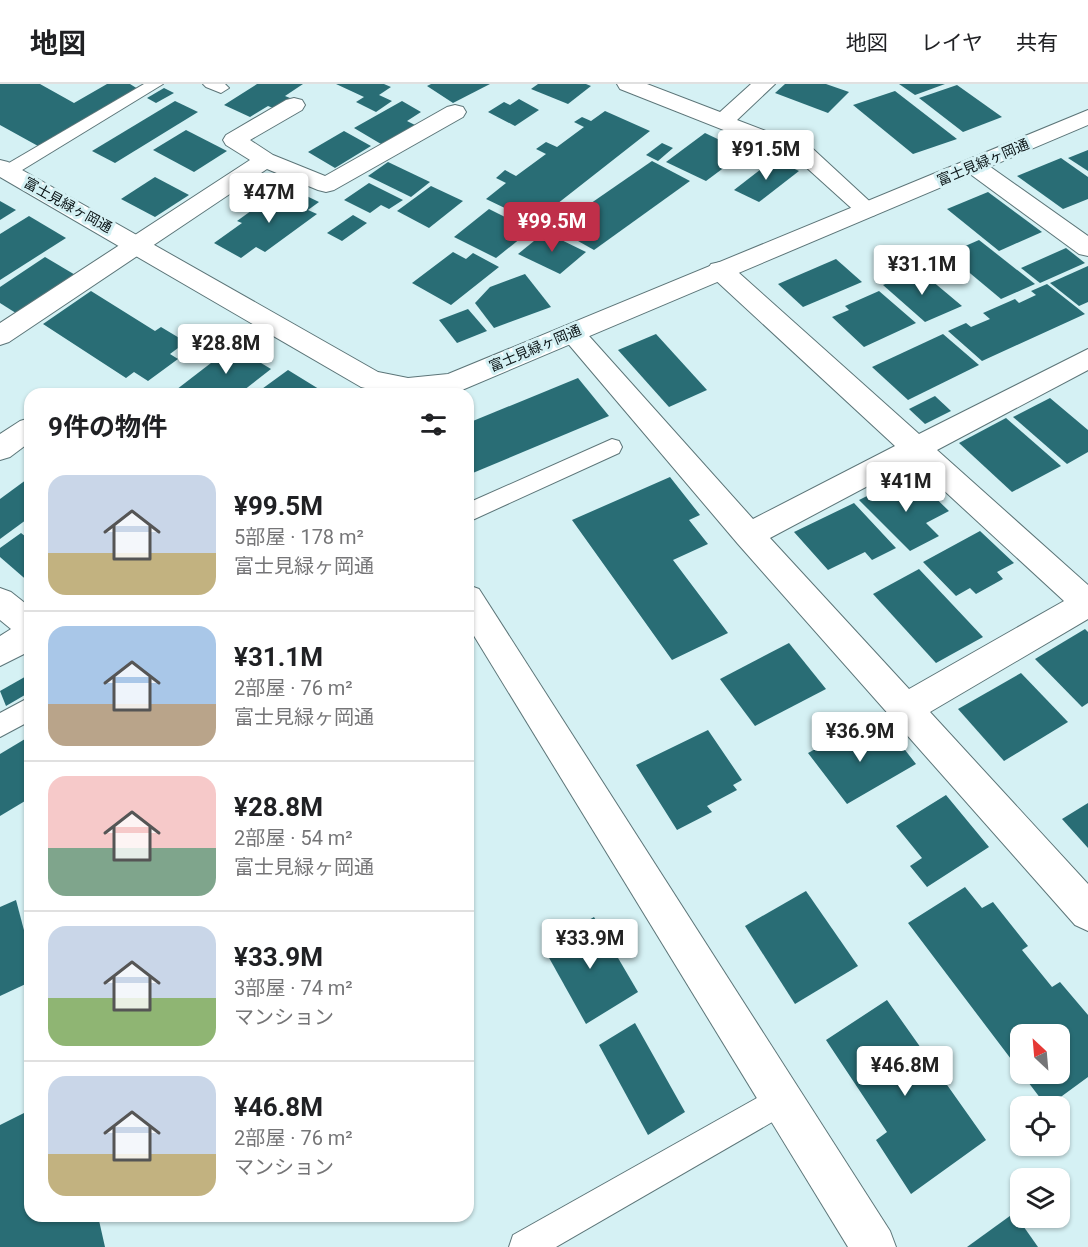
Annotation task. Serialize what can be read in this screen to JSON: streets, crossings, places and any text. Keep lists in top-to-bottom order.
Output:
{
  "streets": {
    "street": ["富士見緑ヶ岡通"]
  },
  "north": "top left",
  "page": {
    "header": "地図",
    "nav": ["地図", "レイヤ", "共有"],
    "price": [
      "¥91.5M",
      "¥47M",
      "¥99.5M",
      "¥31.1M",
      "¥28.8M",
      "¥41M",
      "¥36.9M",
      "¥33.9M",
      "¥46.8M"
    ],
    "heading": "9件の物件",
    "list": [
      {
        "name": "¥99.5M",
        "note": "5部屋 · 178 m² · 富士見緑ヶ岡通"
      },
      {
        "name": "¥31.1M",
        "note": "2部屋 · 76 m² · 富士見緑ヶ岡通"
      },
      {
        "name": "¥28.8M",
        "note": "2部屋 · 54 m² · 富士見緑ヶ岡通"
      },
      {
        "name": "¥33.9M",
        "note": "3部屋 · 74 m² · マンション"
      },
      {
        "name": "¥46.8M",
        "note": "2部屋 · 76 m² · マンション"
      }
    ]
  }
}
